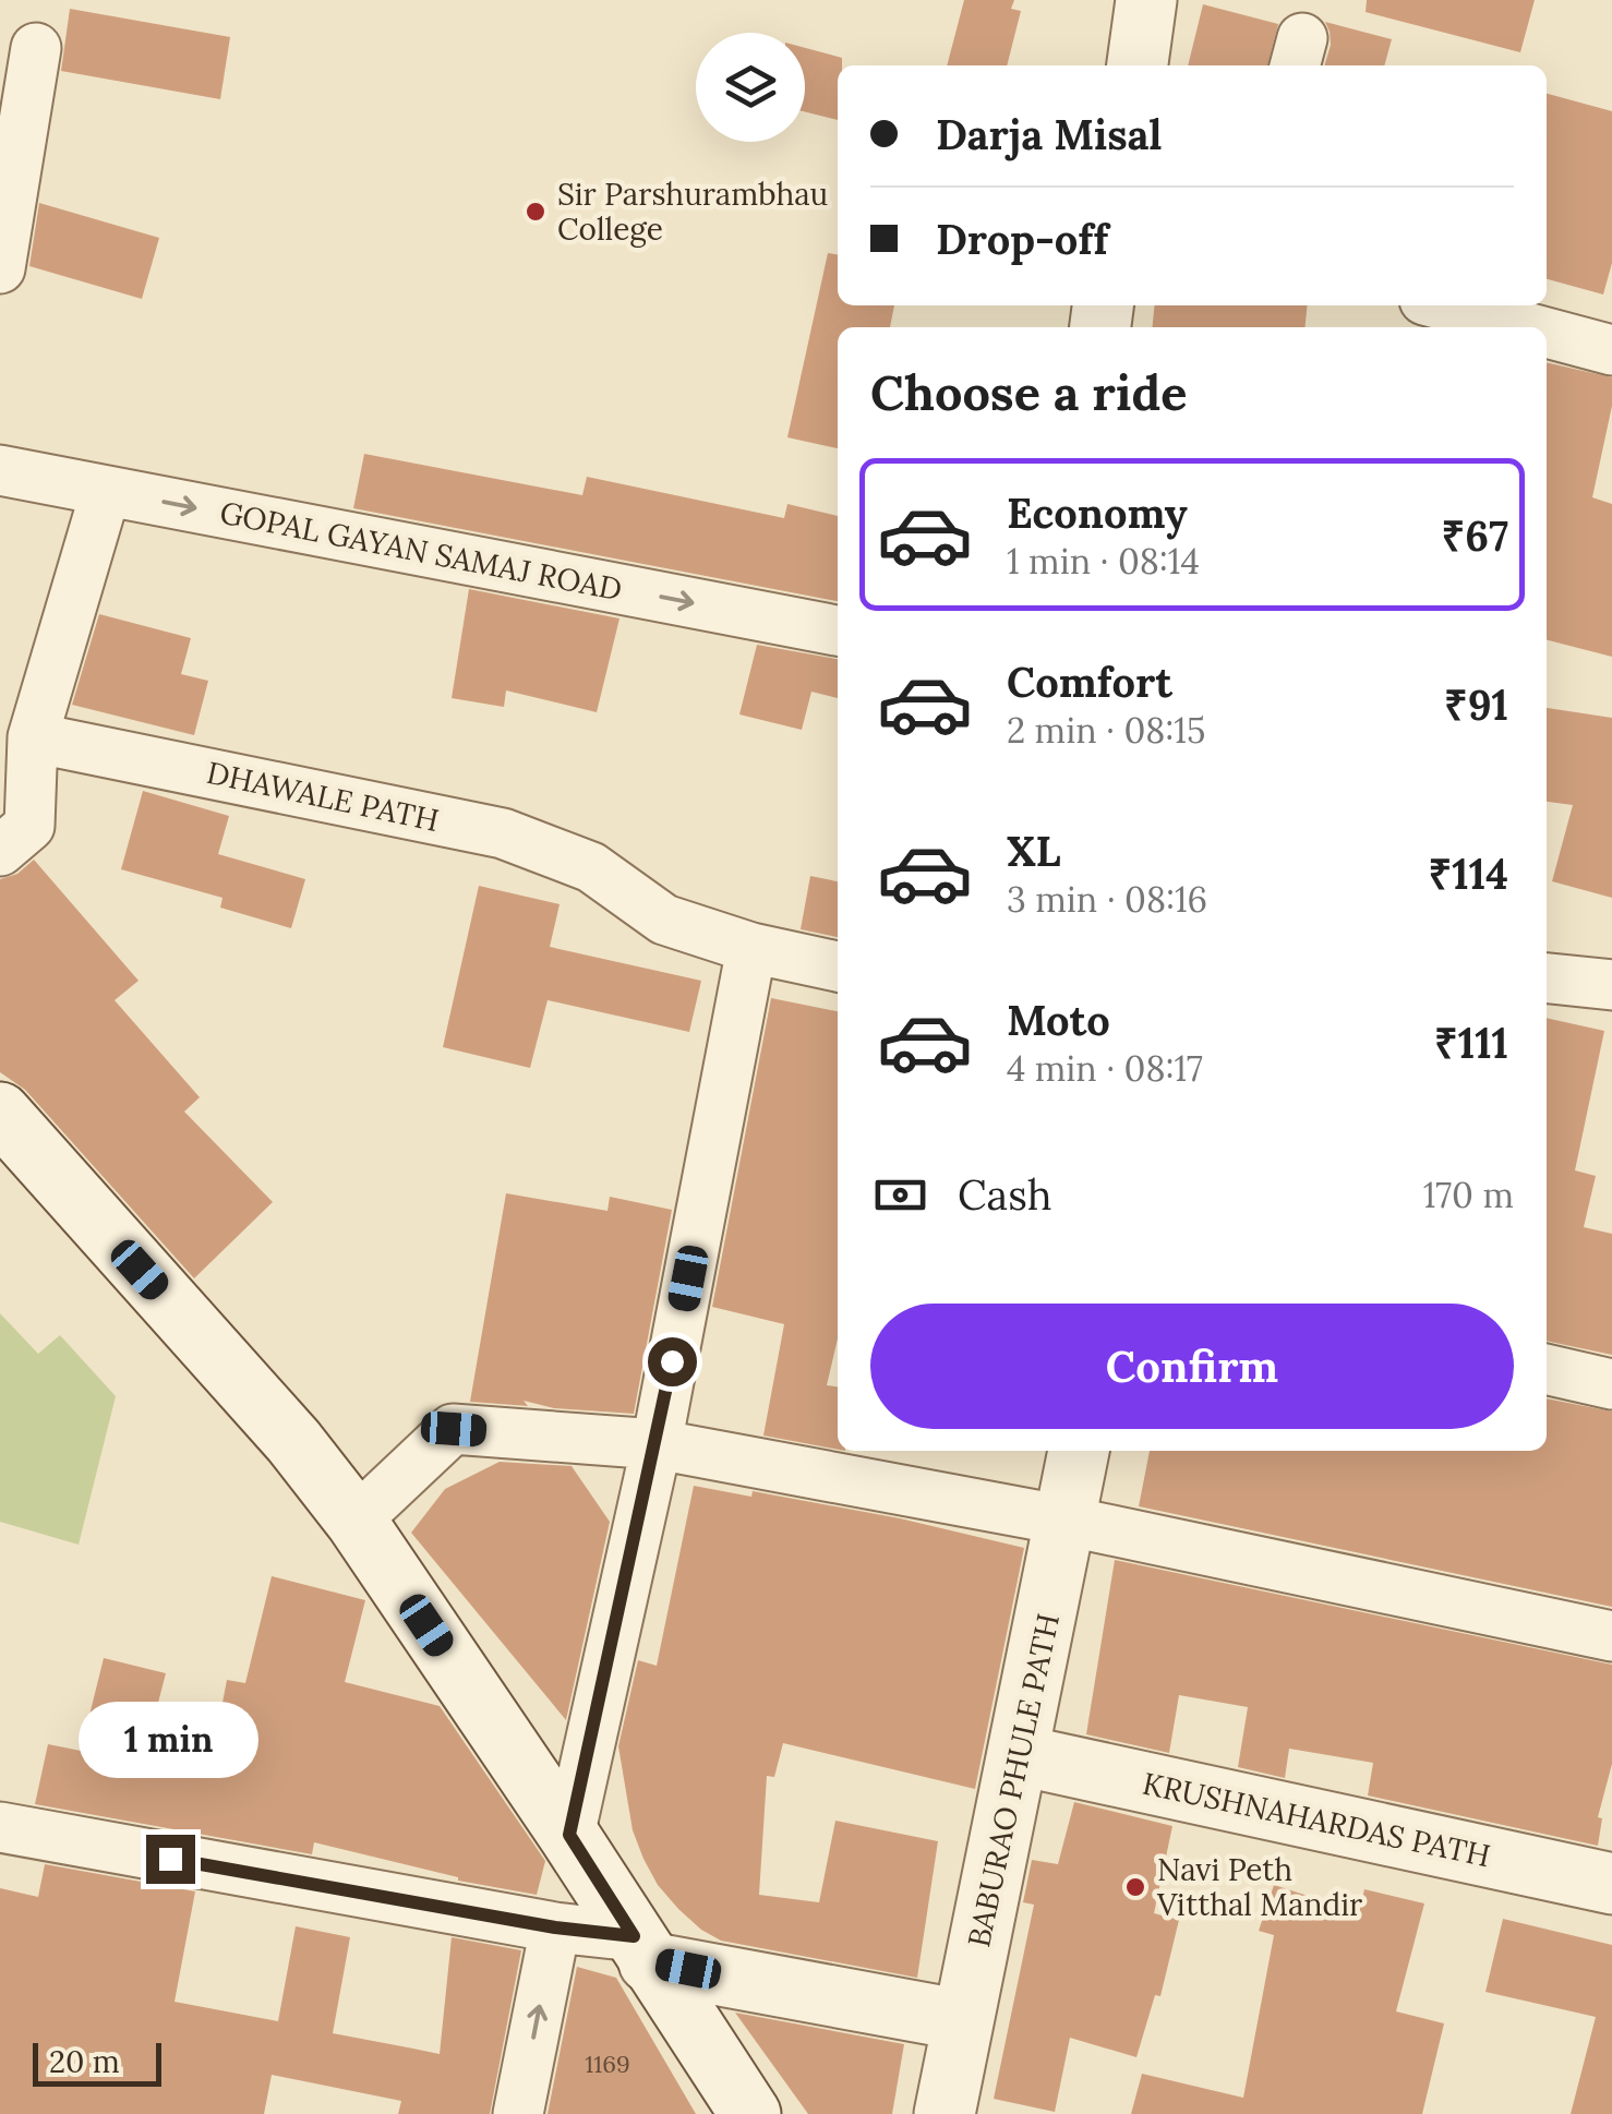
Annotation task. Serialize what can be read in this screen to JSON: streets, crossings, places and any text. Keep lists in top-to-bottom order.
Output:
{
  "streets": {
    "street": [
      "GOPAL GAYAN SAMAJ ROAD",
      "DHAWALE PATH",
      "BABURAO PHULE PATH",
      "KRUSHNAHARDAS PATH"
    ]
  },
  "crossings": [
    ["BABURAO PHULE PATH", "KRUSHNAHARDAS PATH"]
  ],
  "one_way": ["GOPAL GAYAN SAMAJ ROAD"],
  "places": ["Sir Parshurambhau College", "Navi Peth Vitthal Mandir"],
  "house_numbers": ["1169"],
  "scale_bar": "20 m",
  "page": {
    "banner": ["Darja Misal", "Drop-off"],
    "heading": "Choose a ride",
    "list": [
      {
        "name": "Economy",
        "note": "1 min · 08:14",
        "value": "₹67"
      },
      {
        "name": "Comfort",
        "note": "2 min · 08:15",
        "value": "₹91"
      },
      {
        "name": "XL",
        "note": "3 min · 08:16",
        "value": "₹114"
      },
      {
        "name": "Moto",
        "note": "4 min · 08:17",
        "value": "₹111"
      }
    ],
    "pay": ["Cash", "170 m"],
    "buttons": "Confirm",
    "bubble": "1 min",
    "scale": "20 m"
  }
}
